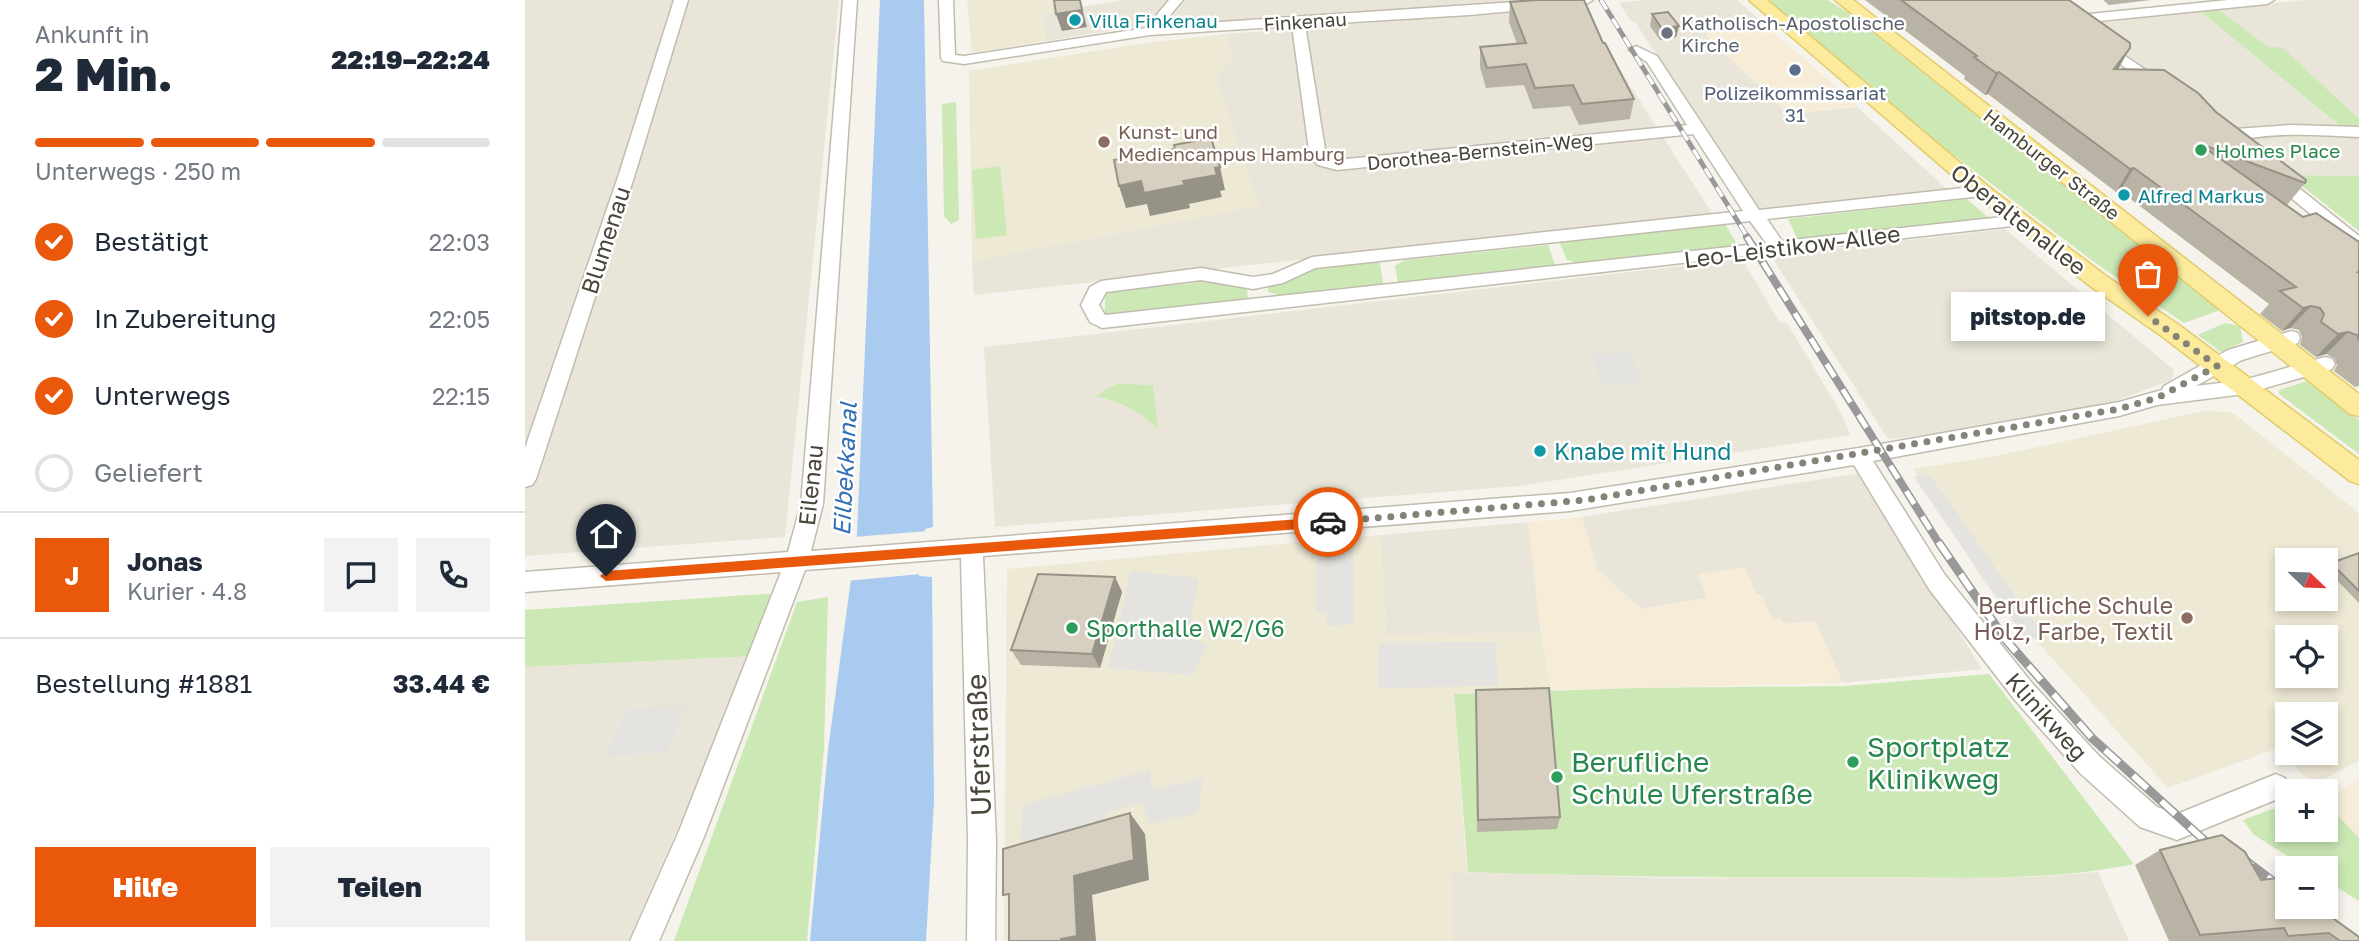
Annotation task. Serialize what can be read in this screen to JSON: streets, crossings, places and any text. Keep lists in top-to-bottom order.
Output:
{
  "streets": {
    "main road": ["Hamburger Straße", "Oberaltenallee"],
    "street": [
      "Finkenau",
      "Dorothea-Bernstein-Weg",
      "Blumenau",
      "Leo-Leistikow-Allee",
      "Eilenau",
      "Klinikweg",
      "Uferstraße"
    ]
  },
  "crossings": [
    ["Finkenau", "Dorothea-Bernstein-Weg"],
    ["Oberaltenallee", "Leo-Leistikow-Allee"]
  ],
  "water": ["Eilbekkanal"],
  "places": [
    "Villa Finkenau",
    "Katholisch-Apostolische Kirche",
    "Polizeikommissariat 31",
    "Kunst- und Mediencampus Hamburg",
    "Holmes Place",
    "Alfred Markus",
    "pitstop.de",
    "Knabe mit Hund",
    "Berufliche Schule Holz, Farbe, Textil",
    "Sporthalle W2/G6",
    "Sportplatz Klinikweg",
    "Berufliche Schule Uferstraße"
  ],
  "north": "bottom right",
  "page": {
    "heading": ["2 Min.", "Ankunft in", "22:19–22:24"],
    "panel": [
      "Jonas",
      "Kurier · 4.8",
      "Bestellung #1881",
      "33.44 €"
    ],
    "bar": "Unterwegs · 250 m",
    "list": [
      ["Bestätigt", "22:03"],
      ["In Zubereitung", "22:05"],
      ["Unterwegs", "22:15"],
      "Geliefert"
    ],
    "bubble": "pitstop.de",
    "round": "J",
    "map_buttons": ["+", "−"],
    "buttons": ["Hilfe", "Teilen"]
  }
}
